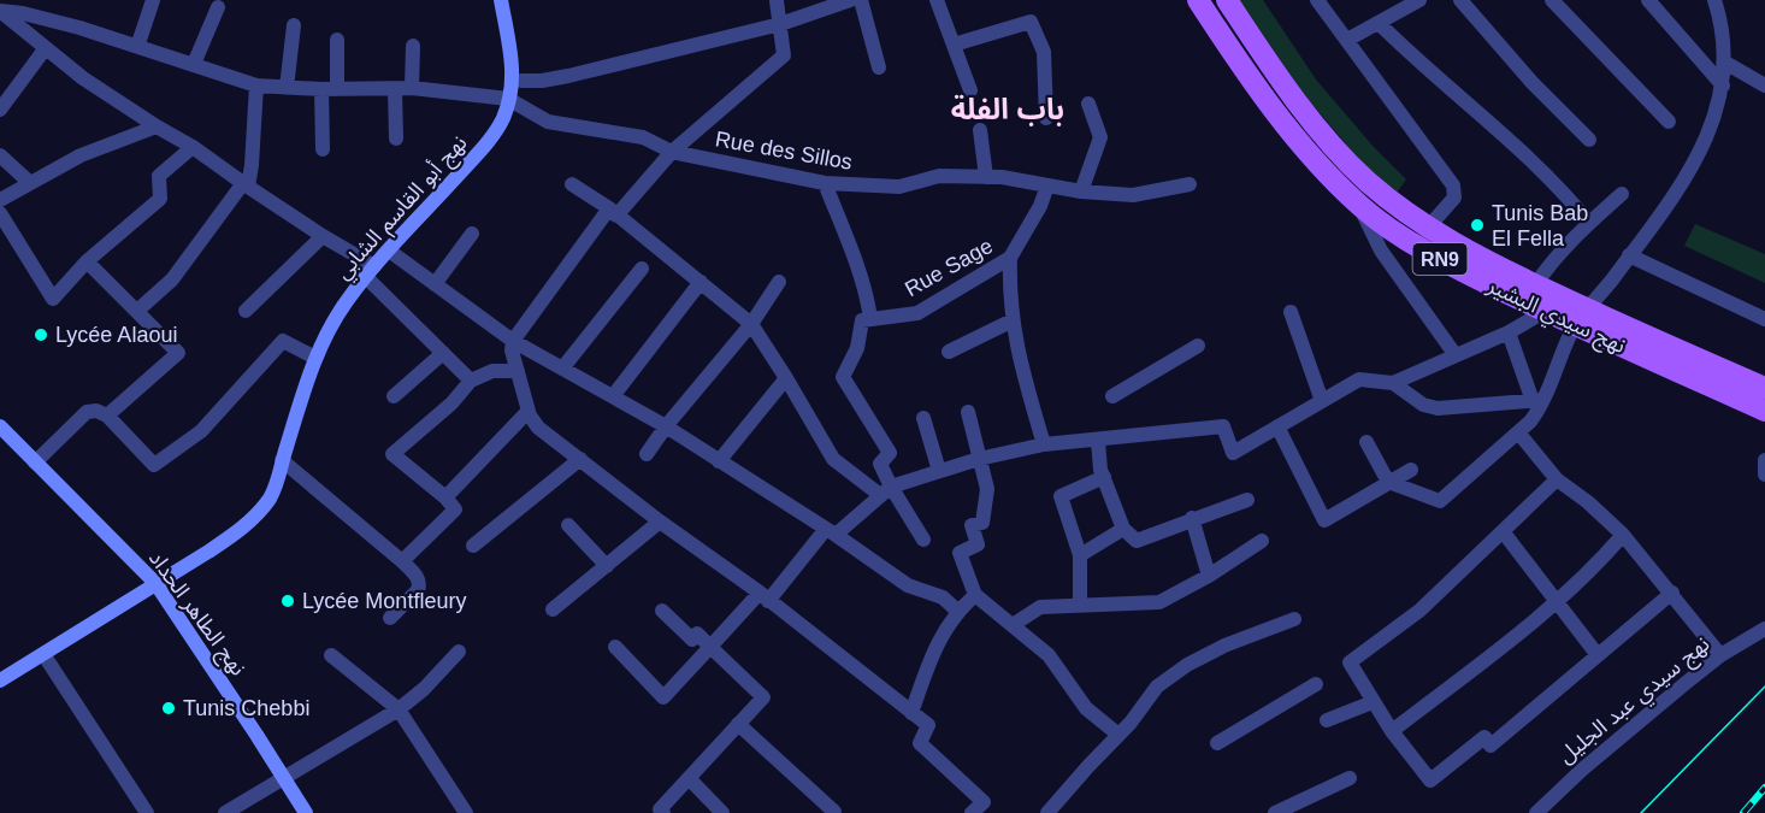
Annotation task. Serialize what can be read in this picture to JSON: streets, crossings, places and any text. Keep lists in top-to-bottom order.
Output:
{
  "streets": {
    "main road": ["RN9", "نهج سيدي البشير"],
    "street": [
      "Rue des Sillos",
      "نهج أبو القاسم الشابي",
      "Rue Sage",
      "نهج الطاهر الحداد",
      "نهج سيدي عبد الجليل"
    ]
  },
  "crossings": [
    ["Rue des Sillos", "نهج أبو القاسم الشابي"],
    ["Rue des Sillos", "Rue Sage"],
    ["نهج أبو القاسم الشابي", "نهج الطاهر الحداد"]
  ],
  "districts": ["باب الفلة"],
  "places": [
    "Tunis Bab El Fella",
    "Lycée Alaoui",
    "Lycée Montfleury",
    "Tunis Chebbi"
  ]
}
